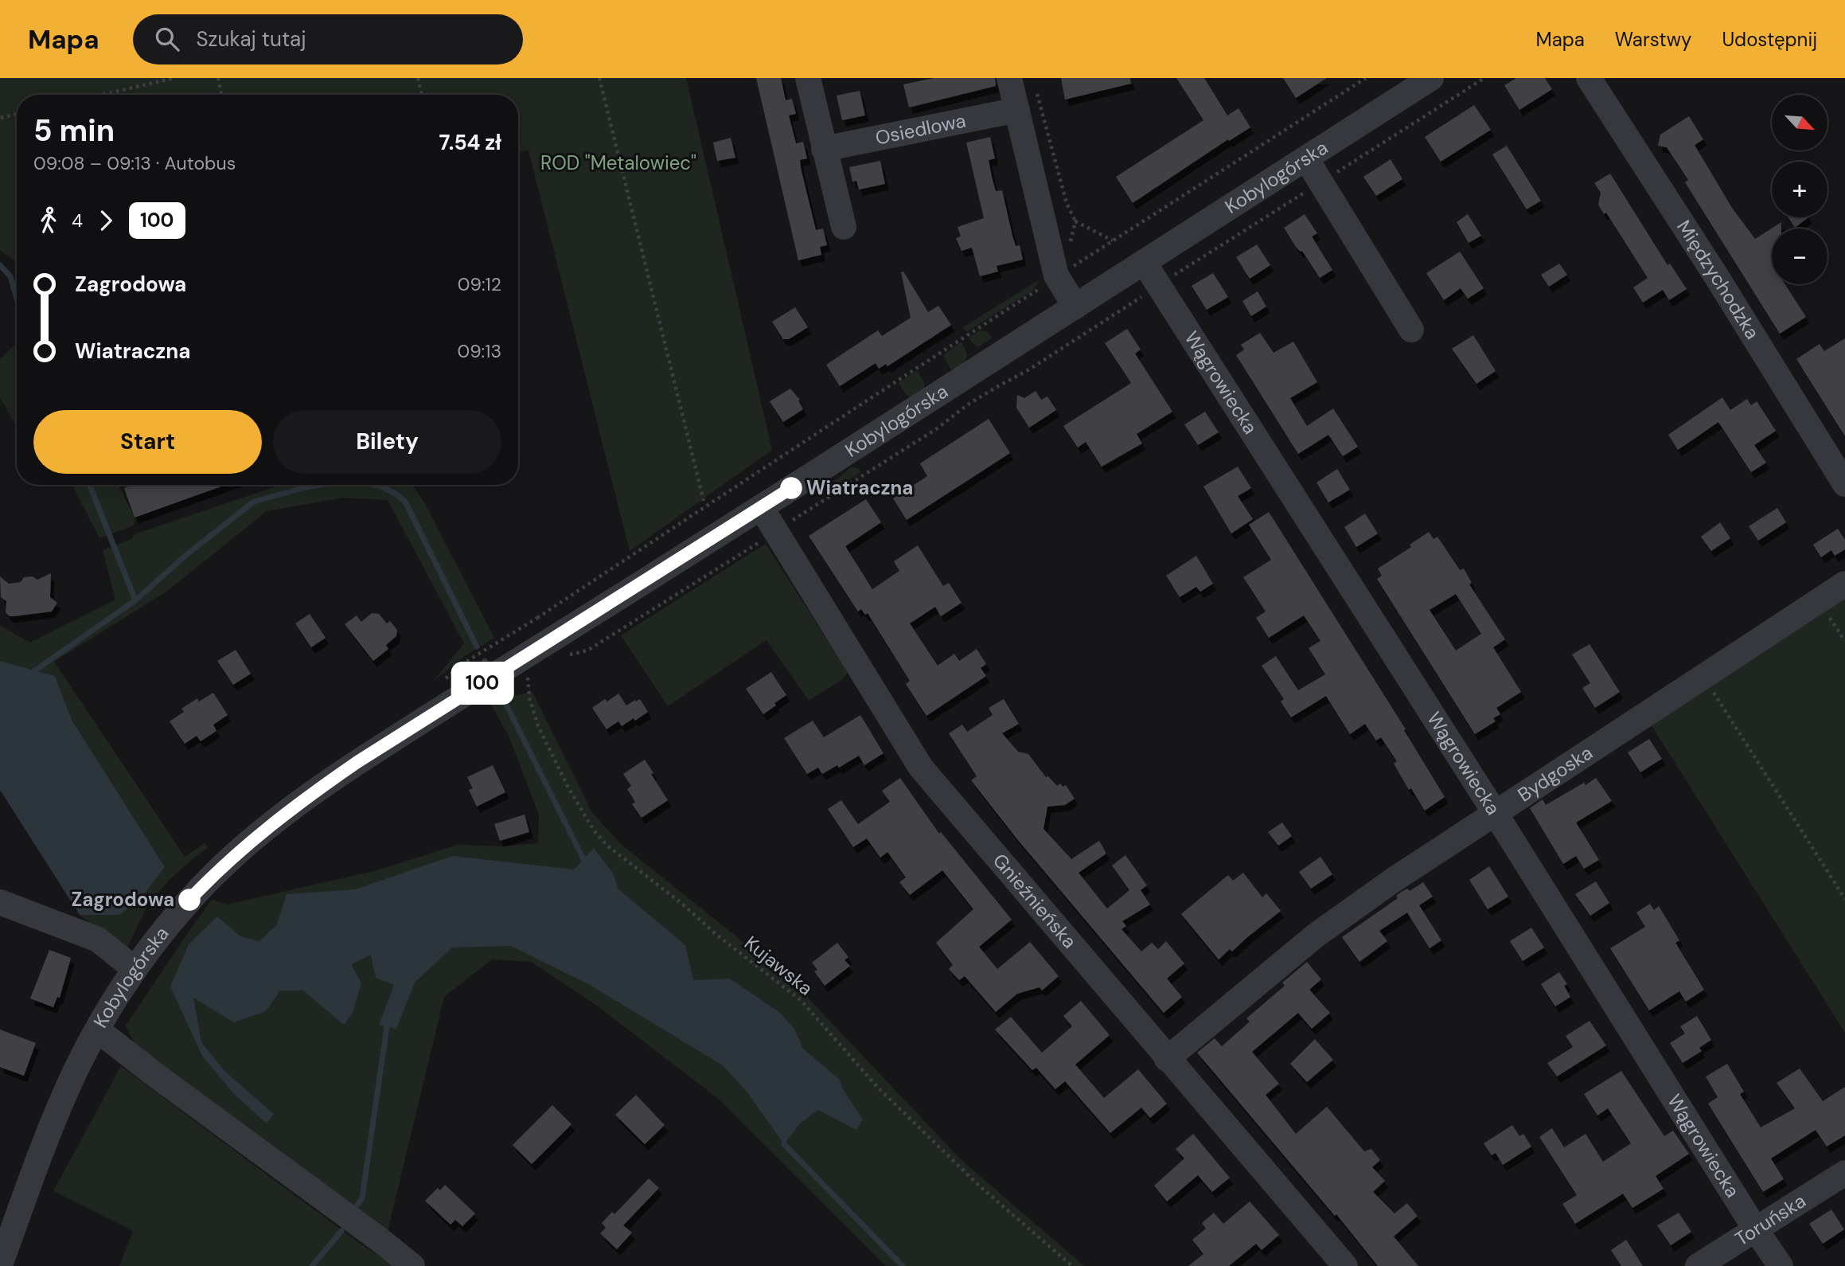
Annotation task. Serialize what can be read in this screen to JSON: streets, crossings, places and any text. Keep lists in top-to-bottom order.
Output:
{
  "streets": {
    "street": [
      "Osiedlowa",
      "Kobylogórska",
      "Międzychodzka",
      "Wągrowiecka",
      "Bydgoska",
      "Gnieźnieńska",
      "Toruńska"
    ],
    "path": ["Kujawska"]
  },
  "crossings": [
    ["Kobylogórska", "Wągrowiecka"],
    ["Kobylogórska", "Gnieźnieńska"],
    ["Kobylogórska", "Kujawska"],
    ["Wągrowiecka", "Bydgoska"],
    ["Wągrowiecka", "Toruńska"],
    ["Bydgoska", "Gnieźnieńska"]
  ],
  "parks": ["ROD \"Metalowiec\""],
  "places": ["Wiatraczna", "Zagrodowa"],
  "lines": ["bus line 100"],
  "north": "bottom right",
  "page": {
    "header": "Mapa",
    "search": "Szukaj tutaj",
    "nav": ["Mapa", "Warstwy", "Udostępnij"],
    "on_map": "100",
    "map_buttons": ["+", "−"],
    "heading": ["5 min", "09:08 – 09:13 · Autobus", "7.54 zł"],
    "legs": ["4", "100"],
    "list": [
      {
        "name": "Zagrodowa",
        "value": "09:12"
      },
      {
        "name": "Wiatraczna",
        "value": "09:13"
      }
    ],
    "buttons": ["Start", "Bilety"]
  }
}
